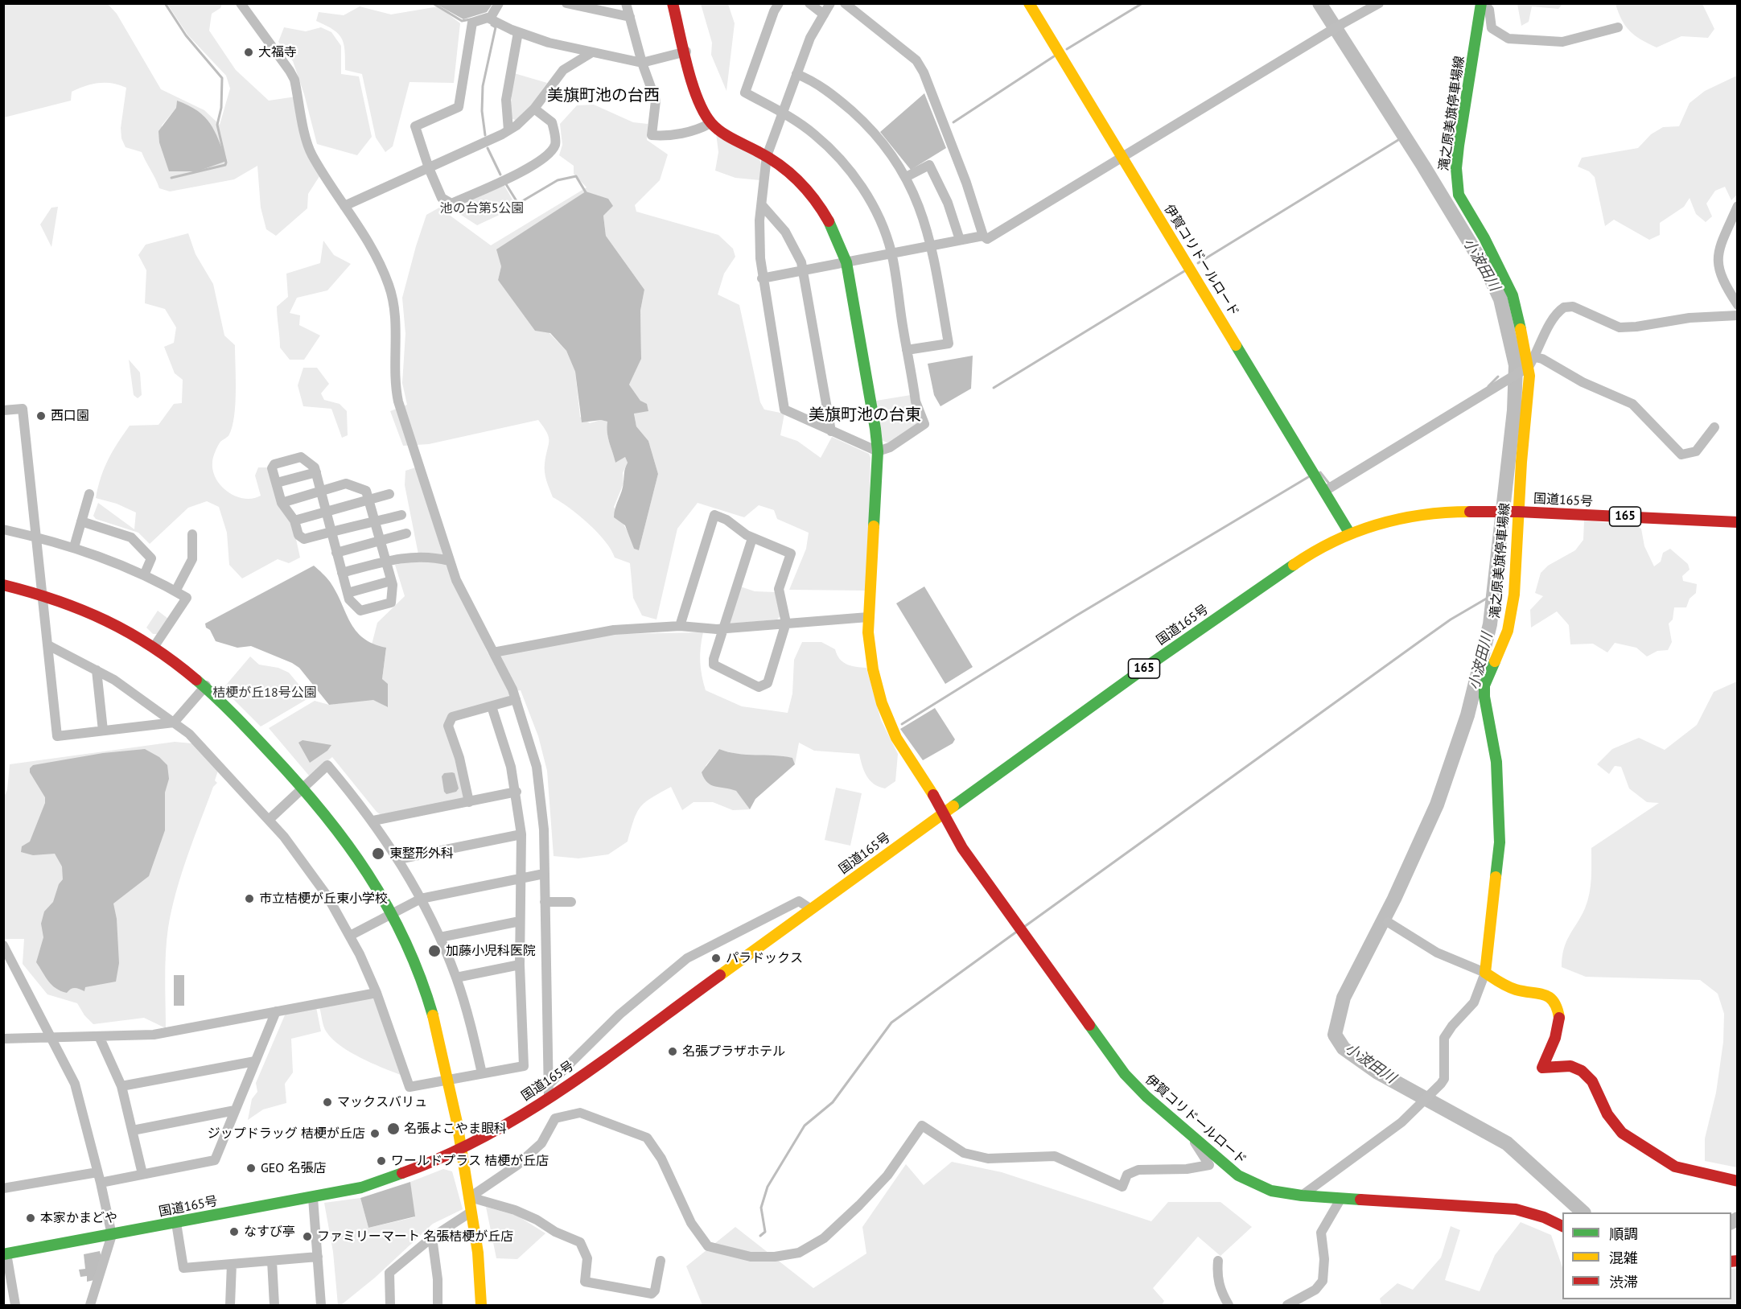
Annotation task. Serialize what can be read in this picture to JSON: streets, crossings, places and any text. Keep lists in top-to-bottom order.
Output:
{
  "streets": {
    "main road": [
      "滝之原美旗停車場線",
      "伊賀コリドールロード",
      "国道165号",
      "165"
    ]
  },
  "crossings": [
    ["滝之原美旗停車場線", "国道165号"],
    ["伊賀コリドールロード", "国道165号"]
  ],
  "districts": ["美旗町池の台西", "美旗町池の台東"],
  "water": ["小波田川"],
  "parks": ["池の台第5公園", "桔梗が丘18号公園"],
  "places": [
    "大福寺",
    "西口園",
    "東整形外科",
    "市立桔梗が丘東小学校",
    "加藤小児科医院",
    "パラドックス",
    "名張プラザホテル",
    "マックスバリュ",
    "名張よこやま眼科",
    "ジップドラッグ 桔梗が丘店",
    "ワールドプラス 桔梗が丘店",
    "GEO 名張店",
    "本家かまどや",
    "なすび亭",
    "ファミリーマート 名張桔梗が丘店"
  ],
  "legend": ["順調", "混雑", "渋滞"]
}
